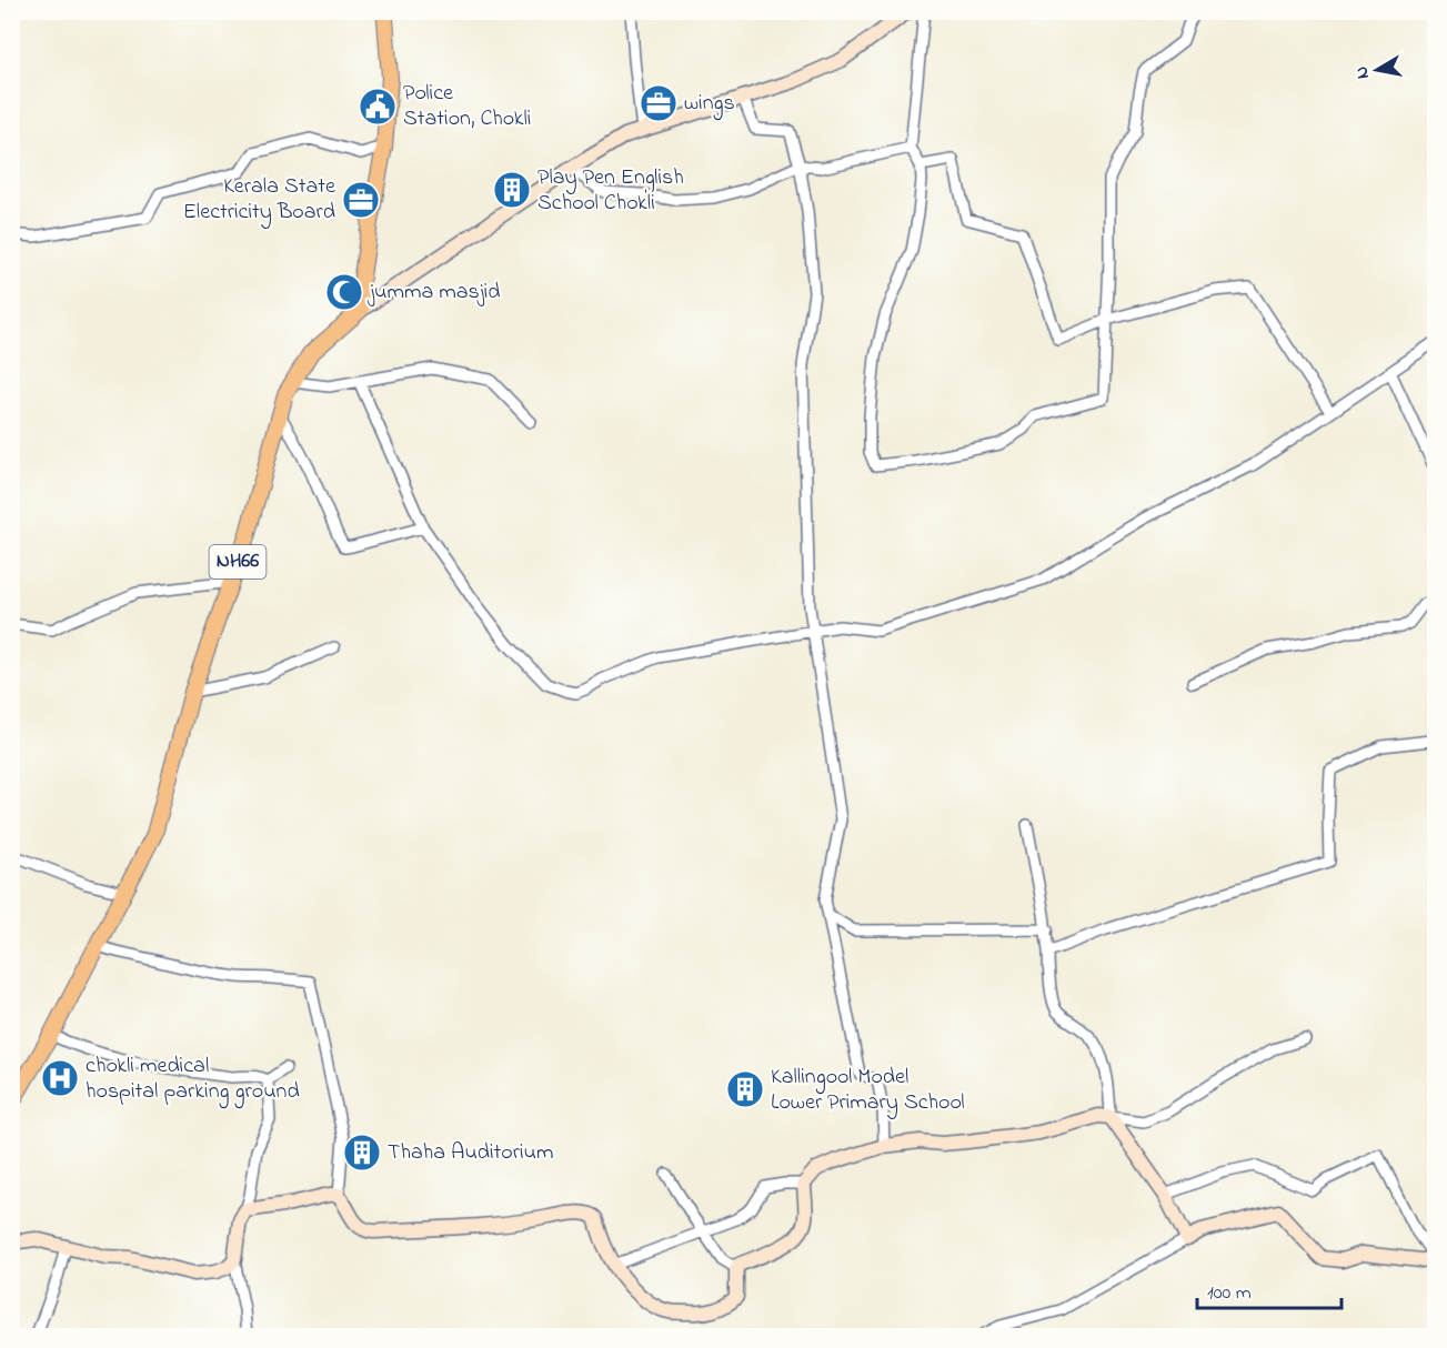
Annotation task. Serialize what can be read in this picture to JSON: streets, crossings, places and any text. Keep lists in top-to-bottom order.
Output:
{
  "streets": {
    "main road": ["NH66"]
  },
  "places": {
    "office": ["wings", "Kerala State Electricity Board"],
    "public building": ["Police Station, Chokli"],
    "building": ["Play Pen English School Chokli", "Kallingool Model Lower Primary School", "Thaha Auditorium"],
    "mosque": ["jumma masjid"],
    "hospital": ["chokli medical hospital parking ground"]
  },
  "scale_bar": "100 m",
  "north": "left"
}
